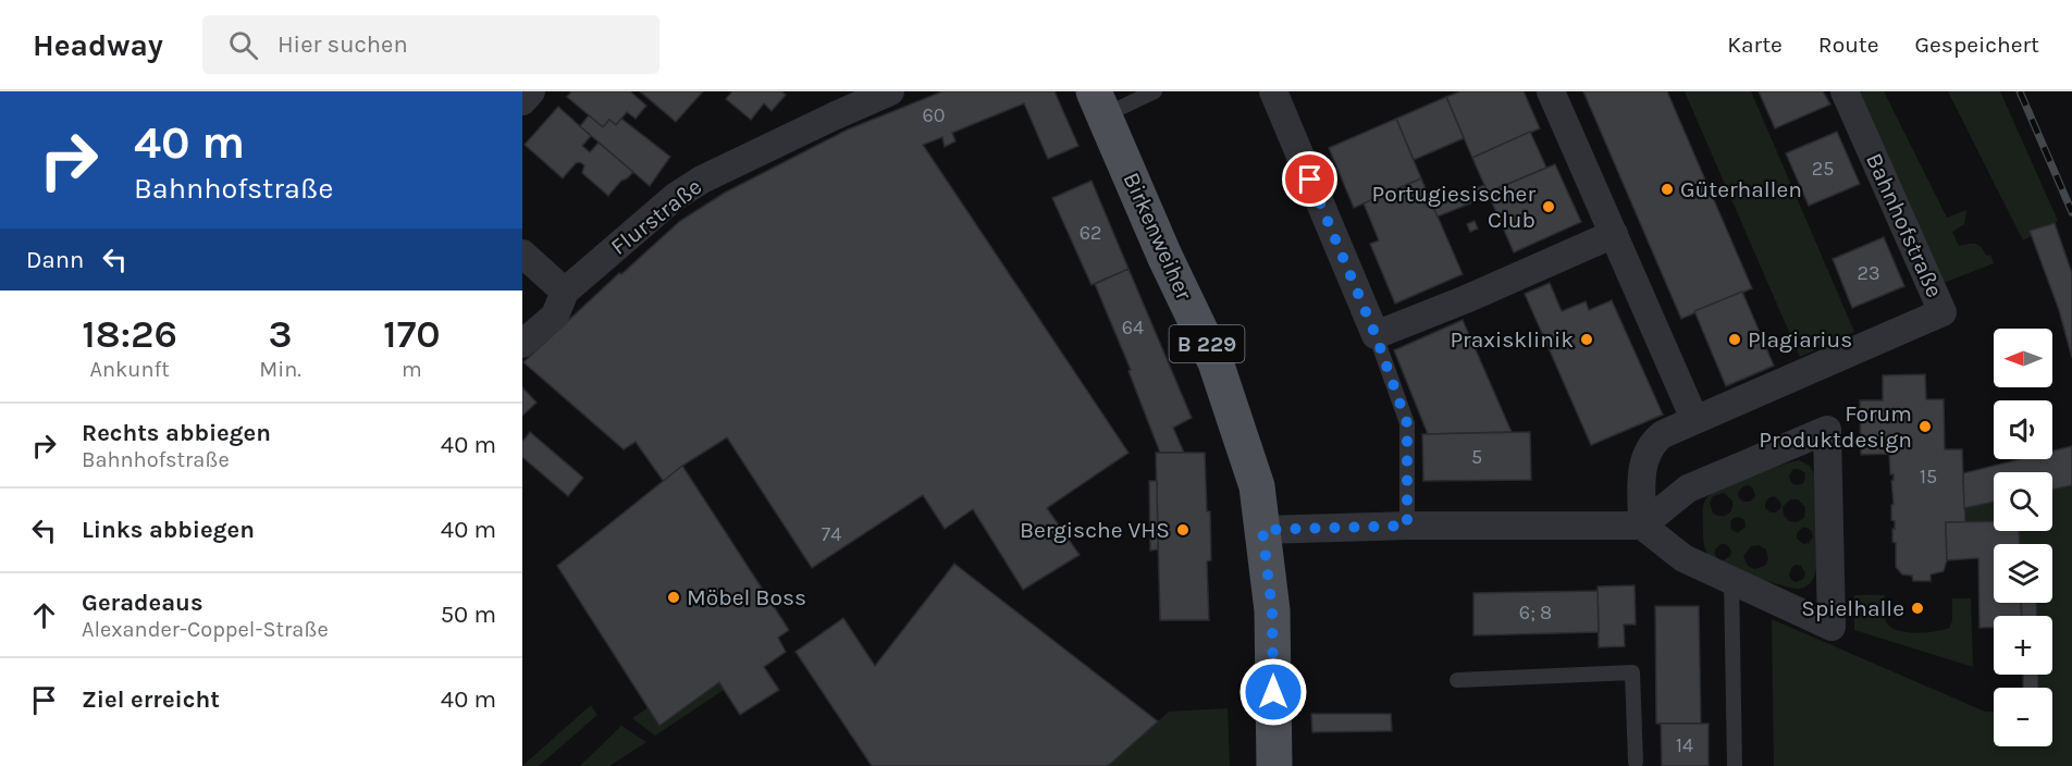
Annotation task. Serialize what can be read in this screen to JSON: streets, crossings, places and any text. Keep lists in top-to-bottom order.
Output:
{
  "streets": {
    "main road": ["Birkenweiher", "B 229"],
    "street": ["Flurstraße", "Bahnhofstraße"]
  },
  "places": [
    "Güterhallen",
    "Portugiesischer Club",
    "Praxisklinik",
    "Plagiarius",
    "Forum Produktdesign",
    "Bergische VHS",
    "Möbel Boss",
    "Spielhalle"
  ],
  "house_numbers": [
    "60",
    "25",
    "62",
    "23",
    "64",
    "5",
    "15",
    "74",
    "6; 8",
    "14"
  ],
  "north": "left",
  "page": {
    "header": "Headway",
    "search": "Hier suchen",
    "nav": ["Karte", "Route", "Gespeichert"],
    "turn": ["40 m", "Bahnhofstraße"],
    "then": "Dann",
    "eta": [
      "18:26",
      "Ankunft",
      "3",
      "Min.",
      "170",
      "m"
    ],
    "map_buttons": ["+", "−"],
    "list": [
      {
        "name": "Rechts abbiegen",
        "note": "Bahnhofstraße",
        "value": "40 m"
      },
      {
        "name": "Links abbiegen",
        "value": "40 m"
      },
      {
        "name": "Geradeaus",
        "note": "Alexander-Coppel-Straße",
        "value": "50 m"
      },
      {
        "name": "Ziel erreicht",
        "value": "40 m"
      }
    ]
  }
}
